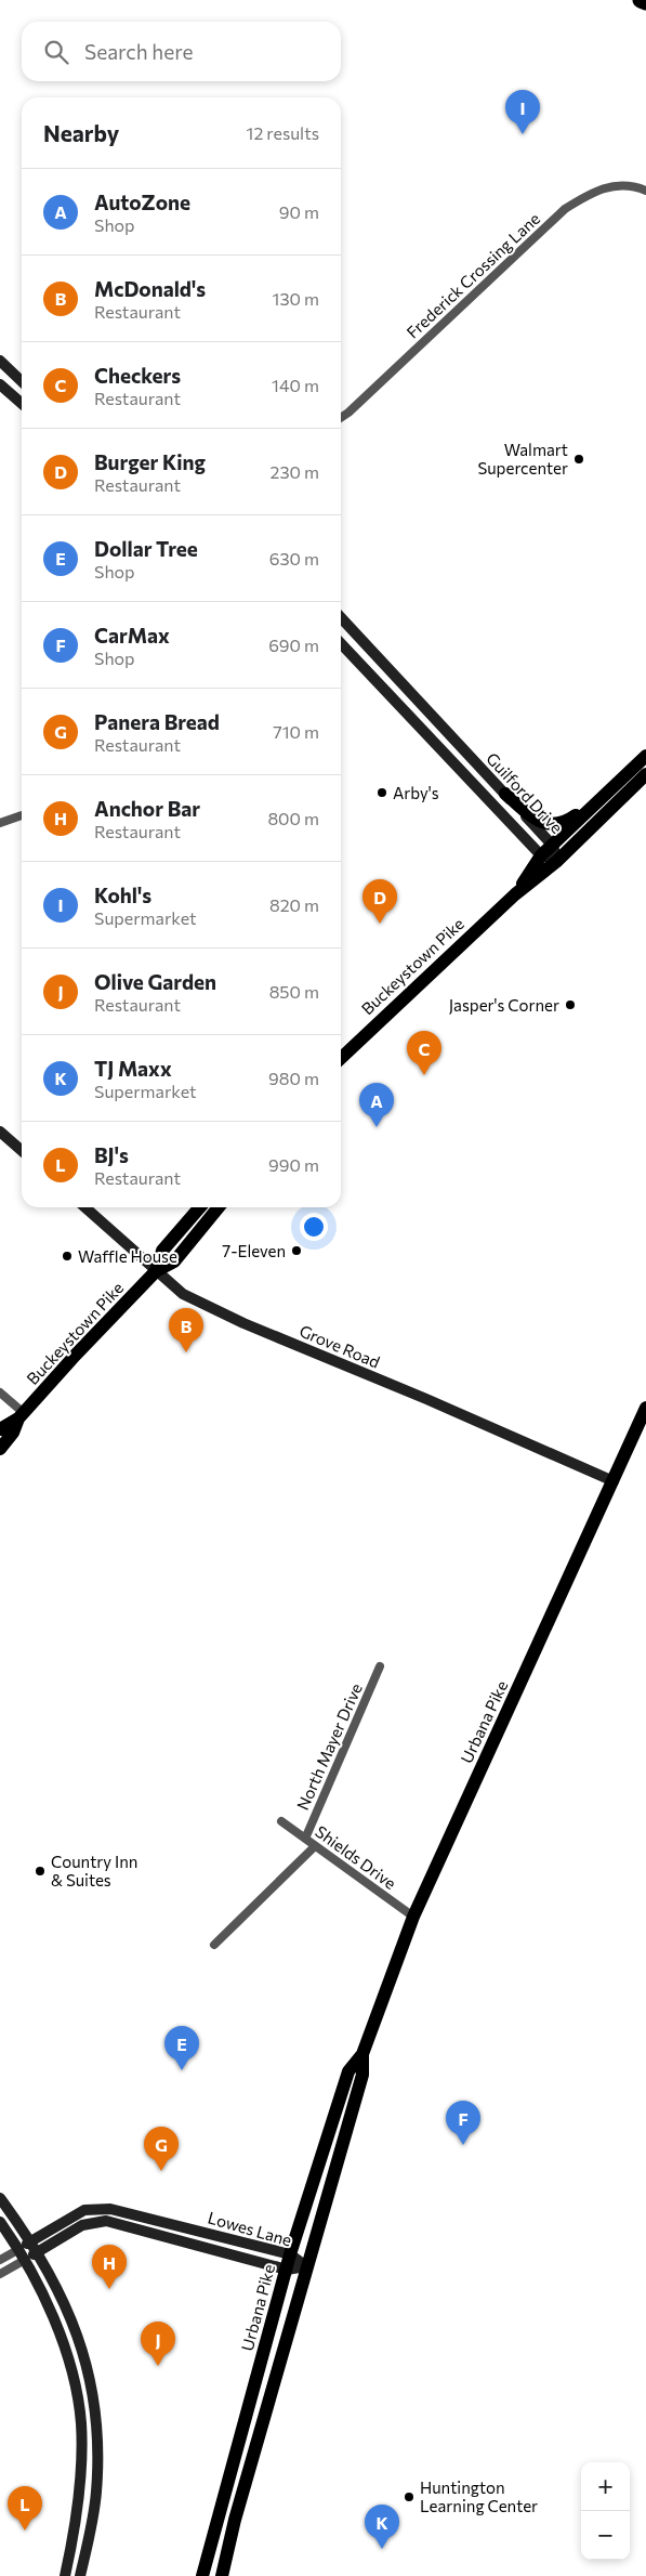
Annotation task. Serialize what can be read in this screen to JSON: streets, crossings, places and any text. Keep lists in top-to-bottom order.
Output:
{
  "streets": {
    "main road": [
      "Guilford Drive",
      "Buckeystown Pike",
      "Grove Road",
      "Urbana Pike",
      "Lowes Lane"
    ],
    "street": ["Frederick Crossing Lane", "North Mayer Drive", "Shields Drive"]
  },
  "crossings": [
    ["Guilford Drive", "Buckeystown Pike"],
    ["Buckeystown Pike", "Grove Road"],
    ["Grove Road", "Urbana Pike"],
    ["Urbana Pike", "Shields Drive"],
    ["Urbana Pike", "Lowes Lane"],
    ["North Mayer Drive", "Shields Drive"]
  ],
  "places": [
    "Walmart Supercenter",
    "Arby's",
    "Jasper's Corner",
    "7-Eleven",
    "Waffle House",
    "Country Inn & Suites",
    "Huntington Learning Center"
  ],
  "page": {
    "search": "Search here",
    "pins": [
      "I",
      "D",
      "C",
      "A",
      "B",
      "E",
      "F",
      "G",
      "H",
      "J",
      "L",
      "K"
    ],
    "heading": ["Nearby", "12 results"],
    "list": [
      {
        "mark": "A",
        "name": "AutoZone",
        "note": "Shop",
        "value": "90 m"
      },
      {
        "mark": "B",
        "name": "McDonald's",
        "note": "Restaurant",
        "value": "130 m"
      },
      {
        "mark": "C",
        "name": "Checkers",
        "note": "Restaurant",
        "value": "140 m"
      },
      {
        "mark": "D",
        "name": "Burger King",
        "note": "Restaurant",
        "value": "230 m"
      },
      {
        "mark": "E",
        "name": "Dollar Tree",
        "note": "Shop",
        "value": "630 m"
      },
      {
        "mark": "F",
        "name": "CarMax",
        "note": "Shop",
        "value": "690 m"
      },
      {
        "mark": "G",
        "name": "Panera Bread",
        "note": "Restaurant",
        "value": "710 m"
      },
      {
        "mark": "H",
        "name": "Anchor Bar",
        "note": "Restaurant",
        "value": "800 m"
      },
      {
        "mark": "I",
        "name": "Kohl's",
        "note": "Supermarket",
        "value": "820 m"
      },
      {
        "mark": "J",
        "name": "Olive Garden",
        "note": "Restaurant",
        "value": "850 m"
      },
      {
        "mark": "K",
        "name": "TJ Maxx",
        "note": "Supermarket",
        "value": "980 m"
      },
      {
        "mark": "L",
        "name": "BJ's",
        "note": "Restaurant",
        "value": "990 m"
      }
    ],
    "map_buttons": ["+", "−"]
  }
}
